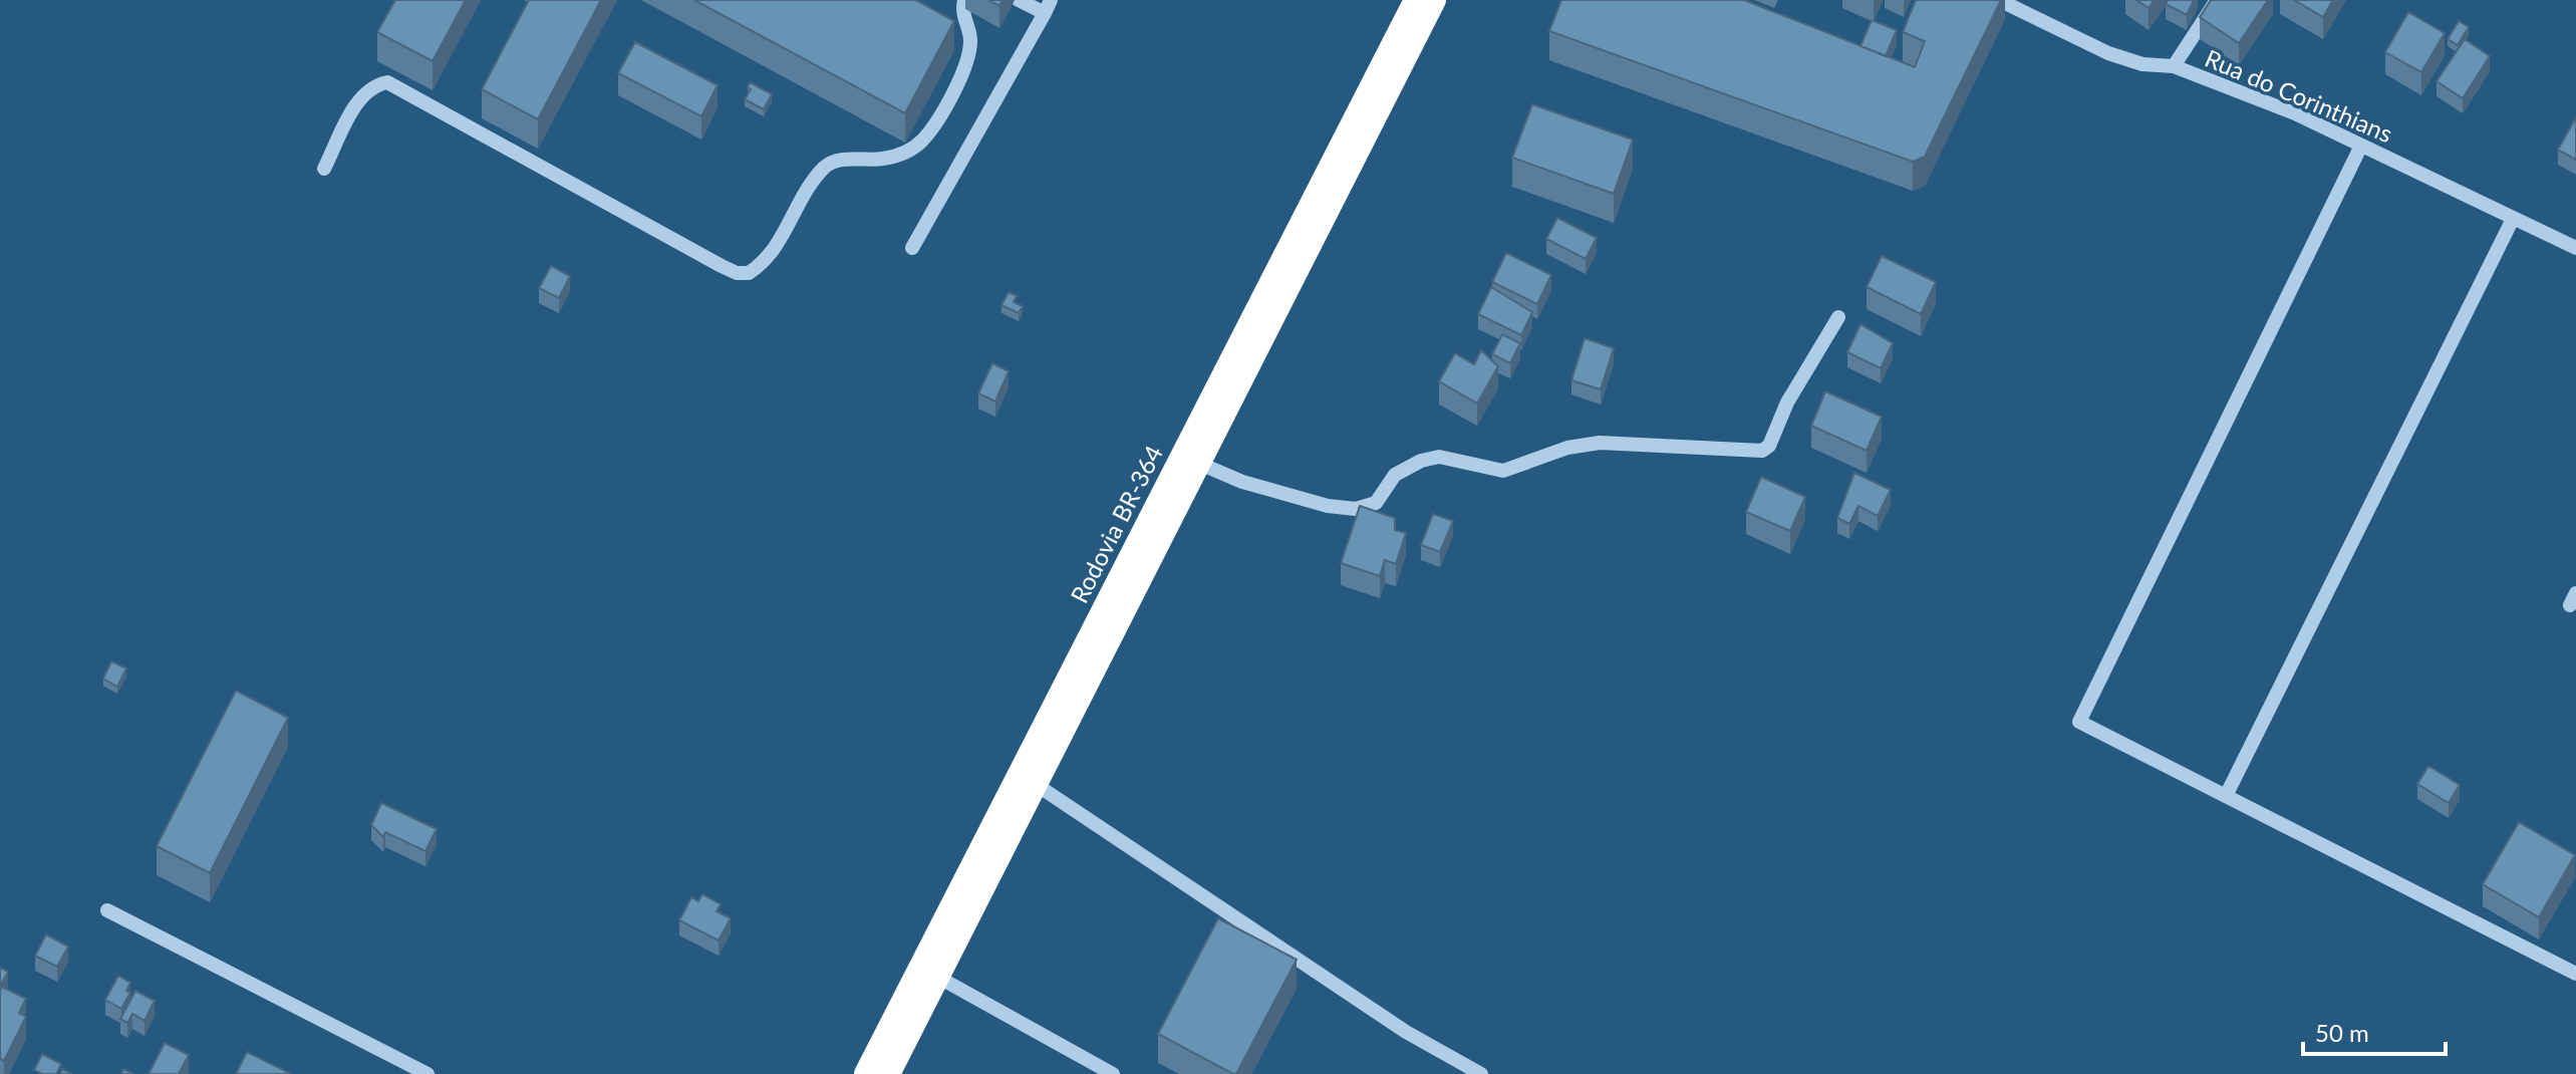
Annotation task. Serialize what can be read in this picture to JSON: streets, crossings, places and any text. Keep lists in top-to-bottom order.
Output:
{
  "streets": {
    "highway": ["Rodovia BR-364"],
    "street": ["Rua do Corinthians"]
  },
  "scale_bar": "50 m"
}
